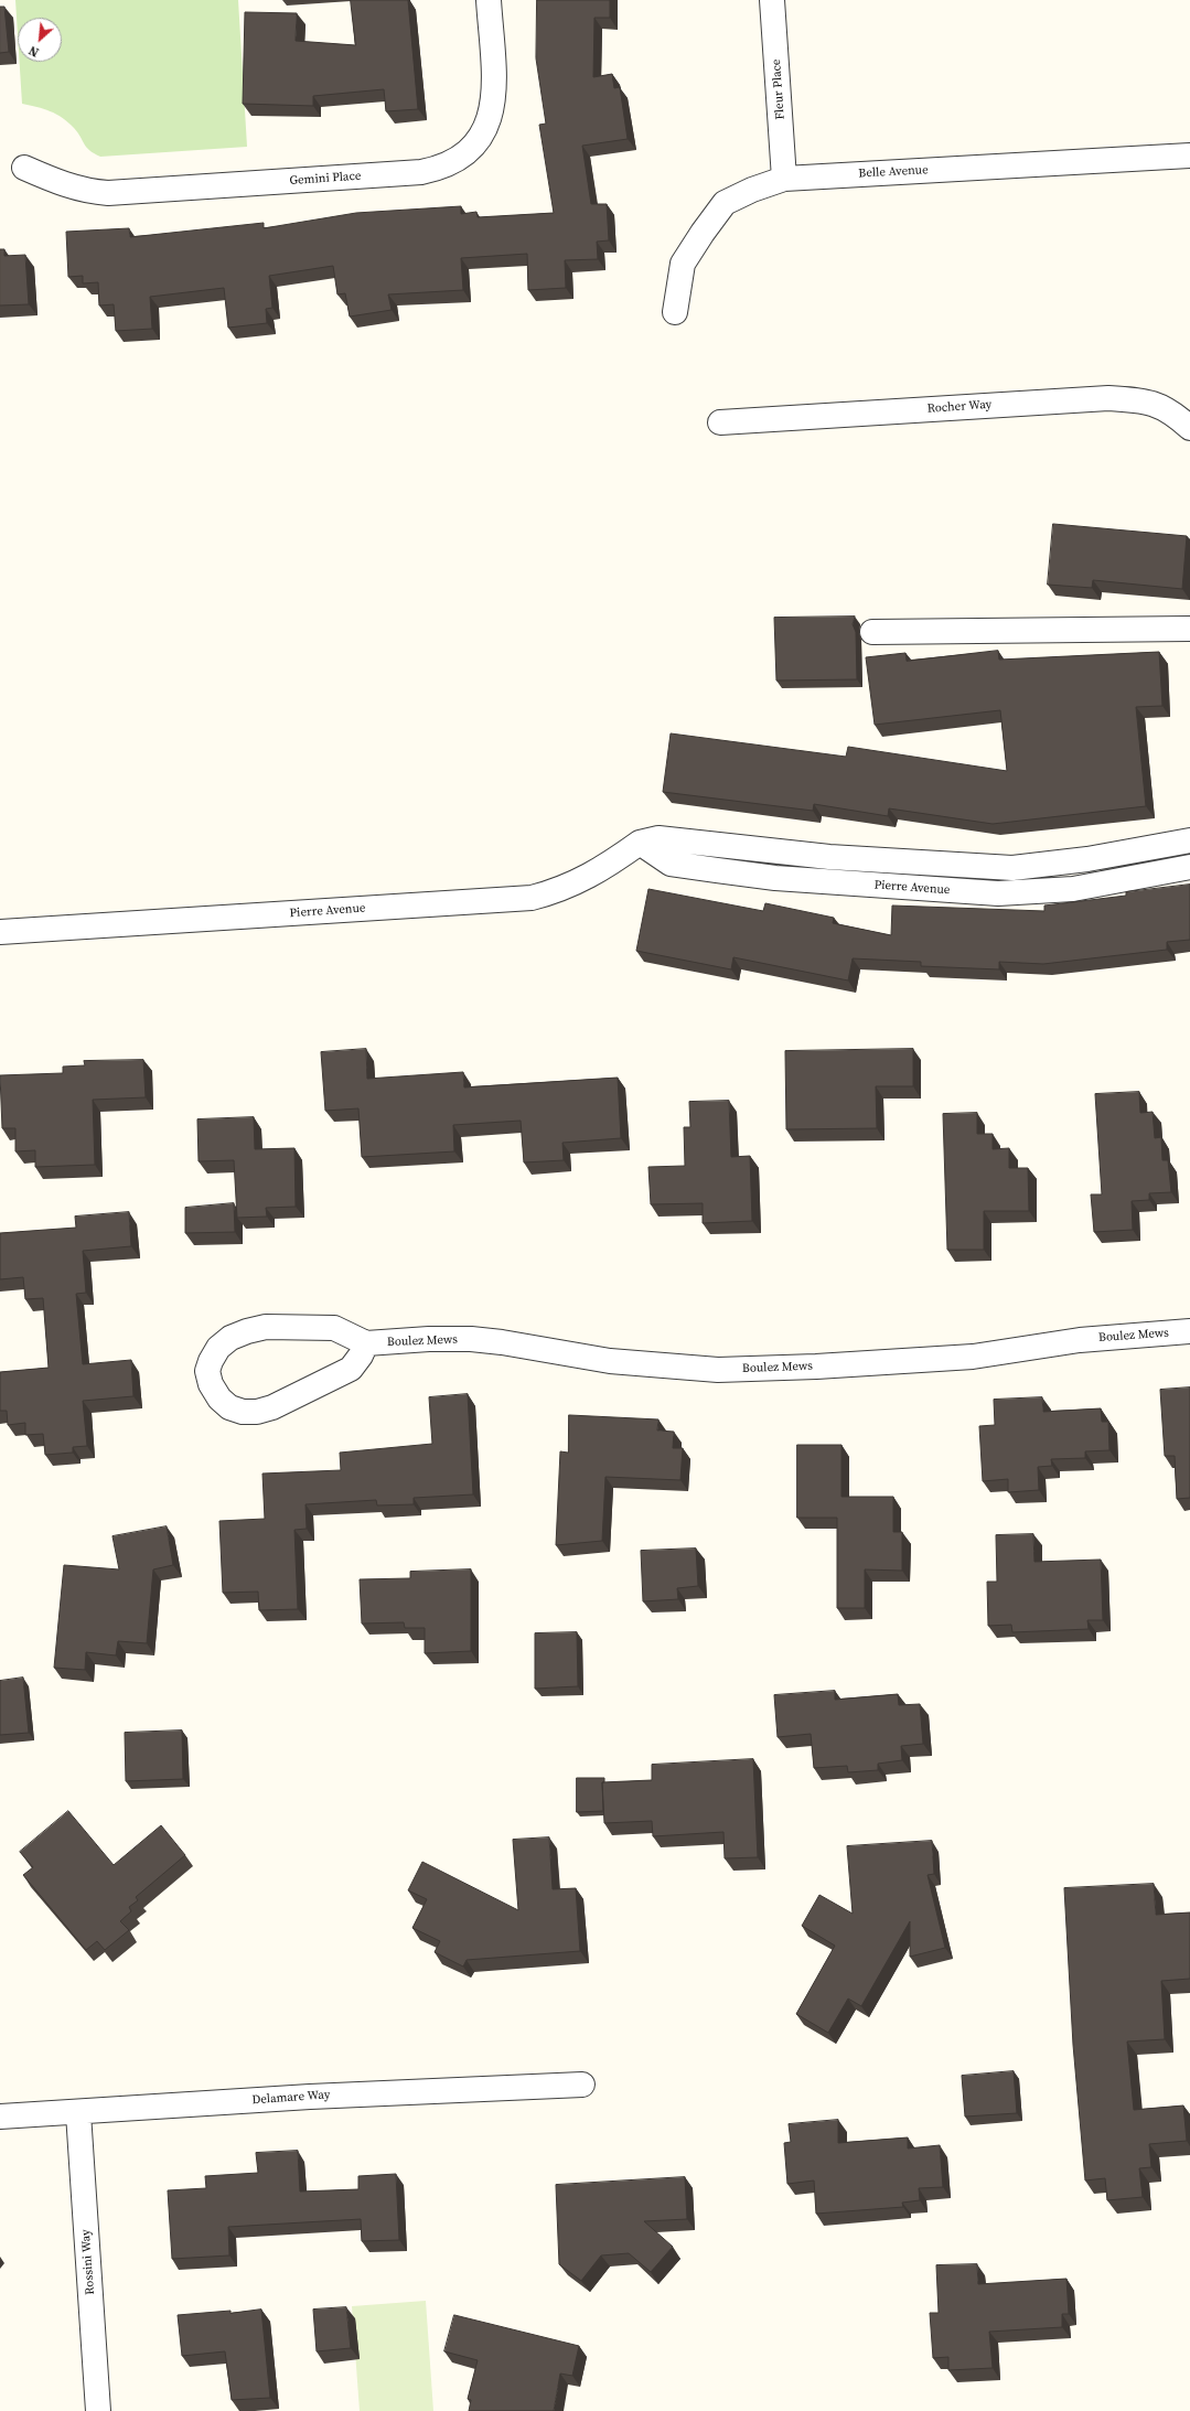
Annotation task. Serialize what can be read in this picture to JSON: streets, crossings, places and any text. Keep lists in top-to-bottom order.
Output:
{
  "streets": {
    "street": [
      "Fleur Place",
      "Belle Avenue",
      "Gemini Place",
      "Rocher Way",
      "Pierre Avenue",
      "Boulez Mews",
      "Delamare Way",
      "Rossini Way"
    ]
  },
  "crossings": [
    ["Fleur Place", "Belle Avenue"],
    ["Delamare Way", "Rossini Way"]
  ],
  "north": "bottom left"
}
